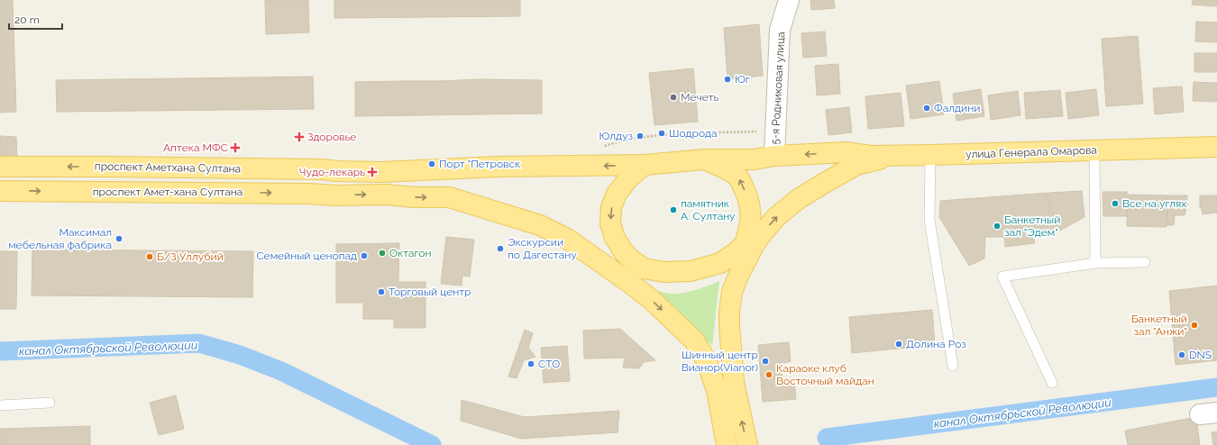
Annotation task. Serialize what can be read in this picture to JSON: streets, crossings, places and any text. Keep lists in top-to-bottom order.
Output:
{
  "streets": {
    "main road": ["улица Генерала Омарова", "проспект Аметхана Султана", "проспект Амет-хана Султана"],
    "street": ["5-я Родниковая улица"]
  },
  "crossings": [
    ["5-я Родниковая улица", "проспект Аметхана Султана"],
    ["улица Генерала Омарова", "проспект Аметхана Султана"]
  ],
  "one_way": ["проспект Аметхана Султана", "проспект Амет-хана Султана"],
  "water": ["канал Октябрьской Революции"],
  "places": {
    "other": [
      "Юг",
      "Мечеть",
      "Фалдини",
      "Шодрода",
      "Юлдуз",
      "Порт \"Петровск",
      "Все на углях",
      "памятник А. Султану",
      "Банкетный зал \"Эдем\"",
      "Максимал мебельная фабрика",
      "Экскурсии по Дагестану",
      "Октагон",
      "Семейный ценопад",
      "Б/З Уллубий",
      "Торговый центр",
      "Банкетный зал \"Анжи\"",
      "Долина Роз",
      "DNS",
      "Шинный центр Вианор(Vianor)",
      "СТО",
      "Караоке клуб Восточный майдан"
    ],
    "health": ["Здоровье", "Аптека МФС", "Чудо-лекарь"]
  },
  "scale_bar": "20 m"
}
